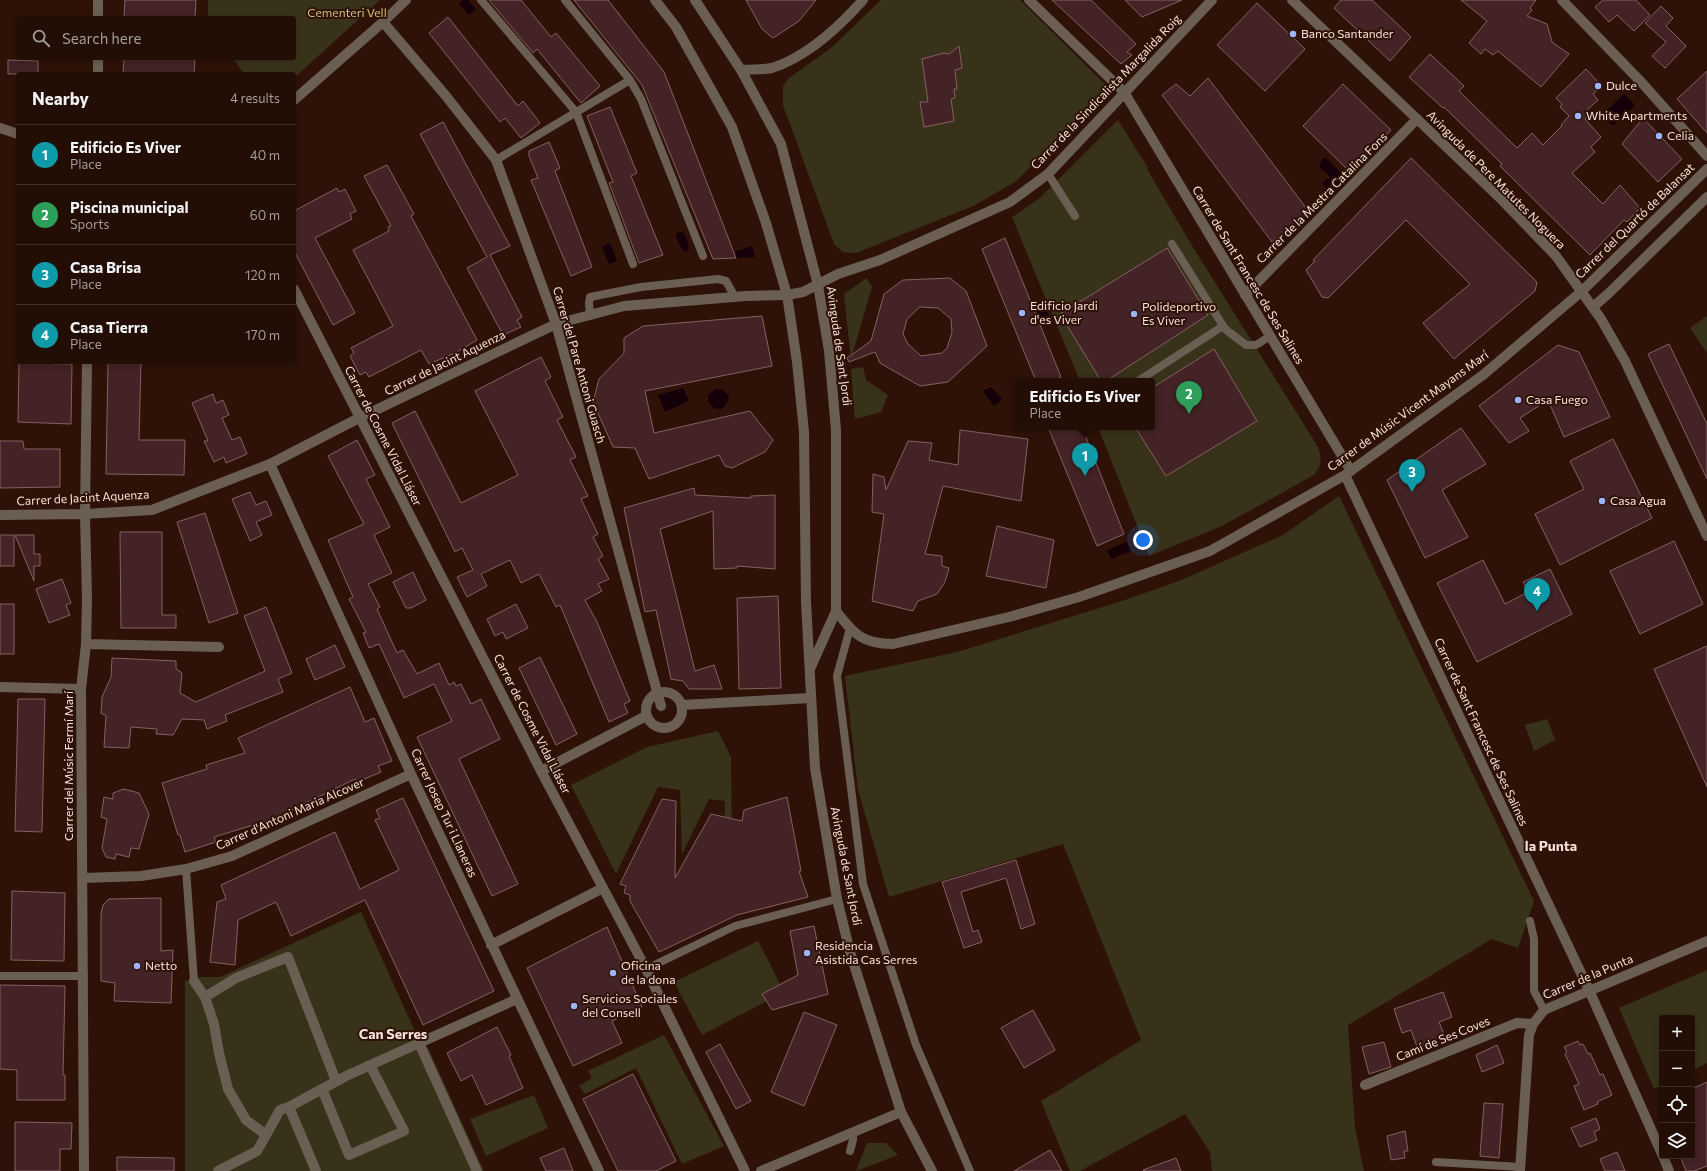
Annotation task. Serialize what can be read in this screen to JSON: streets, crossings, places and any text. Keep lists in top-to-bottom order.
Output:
{
  "streets": {
    "street": [
      "Carrer de la Sindicalista Margalida Roig",
      "Avinguda de Pere Matutes Noguera",
      "Carrer de la Mestra Catalina Fons",
      "Carrer del Quartó de Balansat",
      "Carrer de Sant Francesc de Ses Salines",
      "Avinguda de Sant Jordi",
      "Carrer de Jacint Aquenza",
      "Carrer del Pare Antoni Guasch",
      "Carrer de Músic Vicent Mayans Marí",
      "Carrer de Cosme Vidal Lláser",
      "Carrer del Músic Fermí Marí",
      "Carrer Josep Tur i Llaneras",
      "Carrer d'Antoni Maria Alcover",
      "Carrer de la Punta",
      "Camí de Ses Coves"
    ]
  },
  "crossings": [
    ["Carrer de la Sindicalista Margalida Roig", "Carrer de Sant Francesc de Ses Salines"],
    ["Carrer de la Sindicalista Margalida Roig", "Avinguda de Sant Jordi"],
    ["Carrer de la Sindicalista Margalida Roig", "Carrer de Jacint Aquenza"],
    ["Avinguda de Pere Matutes Noguera", "Carrer de la Mestra Catalina Fons"],
    ["Avinguda de Pere Matutes Noguera", "Carrer del Quartó de Balansat"],
    ["Avinguda de Pere Matutes Noguera", "Carrer de Músic Vicent Mayans Marí"],
    ["Carrer de la Mestra Catalina Fons", "Carrer de Sant Francesc de Ses Salines"],
    ["Carrer del Quartó de Balansat", "Carrer de Músic Vicent Mayans Marí"],
    ["Carrer de Sant Francesc de Ses Salines", "Carrer de Músic Vicent Mayans Marí"],
    ["Carrer de Sant Francesc de Ses Salines", "Carrer de la Punta"],
    ["Avinguda de Sant Jordi", "Carrer de Jacint Aquenza"],
    ["Avinguda de Sant Jordi", "Carrer de Músic Vicent Mayans Marí"],
    ["Carrer de Jacint Aquenza", "Carrer del Pare Antoni Guasch"],
    ["Carrer de Jacint Aquenza", "Carrer de Cosme Vidal Lláser"],
    ["Carrer de Jacint Aquenza", "Carrer del Músic Fermí Marí"],
    ["Carrer de Jacint Aquenza", "Carrer Josep Tur i Llaneras"],
    ["Carrer del Músic Fermí Marí", "Carrer d'Antoni Maria Alcover"],
    ["Carrer Josep Tur i Llaneras", "Carrer d'Antoni Maria Alcover"],
    ["Carrer de la Punta", "Camí de Ses Coves"]
  ],
  "districts": ["la Punta", "Can Serres"],
  "parks": ["Cementeri Vell"],
  "places": [
    "Banco Santander",
    "Dulce",
    "White Apartments",
    "Celia",
    "Edificio Jardi d'es Viver",
    "Polideportivo Es Viver",
    "Casa Fuego",
    "Casa Agua",
    "Residencia Asistida Cas Serres",
    "Netto",
    "Oficina de la dona",
    "Servicios Sociales del Consell"
  ],
  "page": {
    "search": "Search here",
    "heading": ["Nearby", "4 results"],
    "list": [
      {
        "mark": "1",
        "name": "Edificio Es Viver",
        "note": "Place",
        "value": "40 m"
      },
      {
        "mark": "2",
        "name": "Piscina municipal",
        "note": "Sports",
        "value": "60 m"
      },
      {
        "mark": "3",
        "name": "Casa Brisa",
        "note": "Place",
        "value": "120 m"
      },
      {
        "mark": "4",
        "name": "Casa Tierra",
        "note": "Place",
        "value": "170 m"
      }
    ],
    "popup": ["Edificio Es Viver", "Place"],
    "pins": [
      "2",
      "1",
      "3",
      "4"
    ],
    "map_buttons": ["+", "−"]
  }
}
